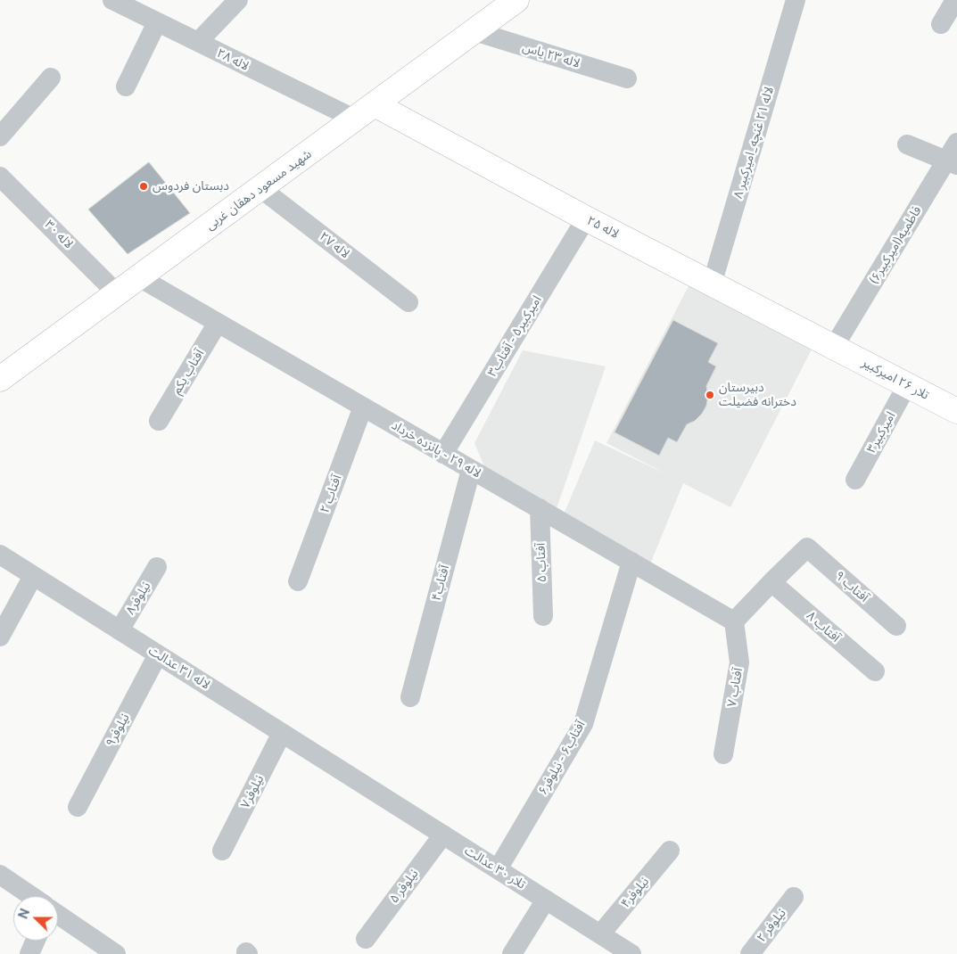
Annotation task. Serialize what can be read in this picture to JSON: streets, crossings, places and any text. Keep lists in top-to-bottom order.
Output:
{
  "streets": {
    "main road": ["شهید مسعود دهقان غربی", "لاله ۲۵", "تلار ۲۶ امیرکبیر"],
    "street": [
      "لاله ۲۳ یاس",
      "لاله ۲۸",
      "لاله ۲۱ غنچه_امیرکبیر ۸",
      "لاله ۳۰",
      "لاله ۲۷",
      "فاطمیه(امیرکبیر۶)",
      "امیرکبیر۵ - آفتاب۳",
      "آفتاب یکم",
      "امیرکبیر۳",
      "لاله ۲۹ - پانزده خرداد",
      "آفتاب ۲",
      "آفتاب ۵",
      "آفتاب۴",
      "آفتاب ۹",
      "نیلوفر۸",
      "آفتاب ۸",
      "لاله ۳۱ عدالت",
      "آفتاب ۷",
      "نیلوفر۹",
      "آفتاب۶ - نیلوفر۶",
      "نیلوفر۷",
      "تلار ۳۰ عدالت",
      "نیلوفر ۵",
      "نیلوفر۴",
      "نیلوفر ۲"
    ]
  },
  "crossings": [
    ["لاله ۲۳ یاس", "شهید مسعود دهقان غربی"],
    ["لاله ۲۸", "شهید مسعود دهقان غربی"],
    ["لاله ۲۱ غنچه_امیرکبیر ۸", "لاله ۲۵"],
    ["شهید مسعود دهقان غربی", "لاله ۲۵"],
    ["شهید مسعود دهقان غربی", "لاله ۳۰"],
    ["شهید مسعود دهقان غربی", "لاله ۲۷"],
    ["شهید مسعود دهقان غربی", "لاله ۲۹ - پانزده خرداد"],
    ["لاله ۲۵", "فاطمیه(امیرکبیر۶)"],
    ["لاله ۲۵", "امیرکبیر۵ - آفتاب۳"],
    ["لاله ۲۵", "تلار ۲۶ امیرکبیر"],
    ["فاطمیه(امیرکبیر۶)", "تلار ۲۶ امیرکبیر"],
    ["امیرکبیر۵ - آفتاب۳", "لاله ۲۹ - پانزده خرداد"],
    ["آفتاب یکم", "لاله ۲۹ - پانزده خرداد"],
    ["تلار ۲۶ امیرکبیر", "امیرکبیر۳"],
    ["لاله ۲۹ - پانزده خرداد", "آفتاب ۲"],
    ["لاله ۲۹ - پانزده خرداد", "آفتاب ۵"],
    ["لاله ۲۹ - پانزده خرداد", "آفتاب۴"],
    ["لاله ۲۹ - پانزده خرداد", "آفتاب ۷"],
    ["لاله ۲۹ - پانزده خرداد", "آفتاب۶ - نیلوفر۶"],
    ["آفتاب ۹", "آفتاب ۸"],
    ["نیلوفر۸", "لاله ۳۱ عدالت"],
    ["لاله ۳۱ عدالت", "نیلوفر۹"],
    ["لاله ۳۱ عدالت", "نیلوفر۷"],
    ["لاله ۳۱ عدالت", "تلار ۳۰ عدالت"],
    ["آفتاب۶ - نیلوفر۶", "تلار ۳۰ عدالت"],
    ["تلار ۳۰ عدالت", "نیلوفر ۵"],
    ["تلار ۳۰ عدالت", "نیلوفر۴"]
  ],
  "places": ["دبستان فردوس", "دبیرستان دخترانه فضیلت"],
  "north": "left"
}
